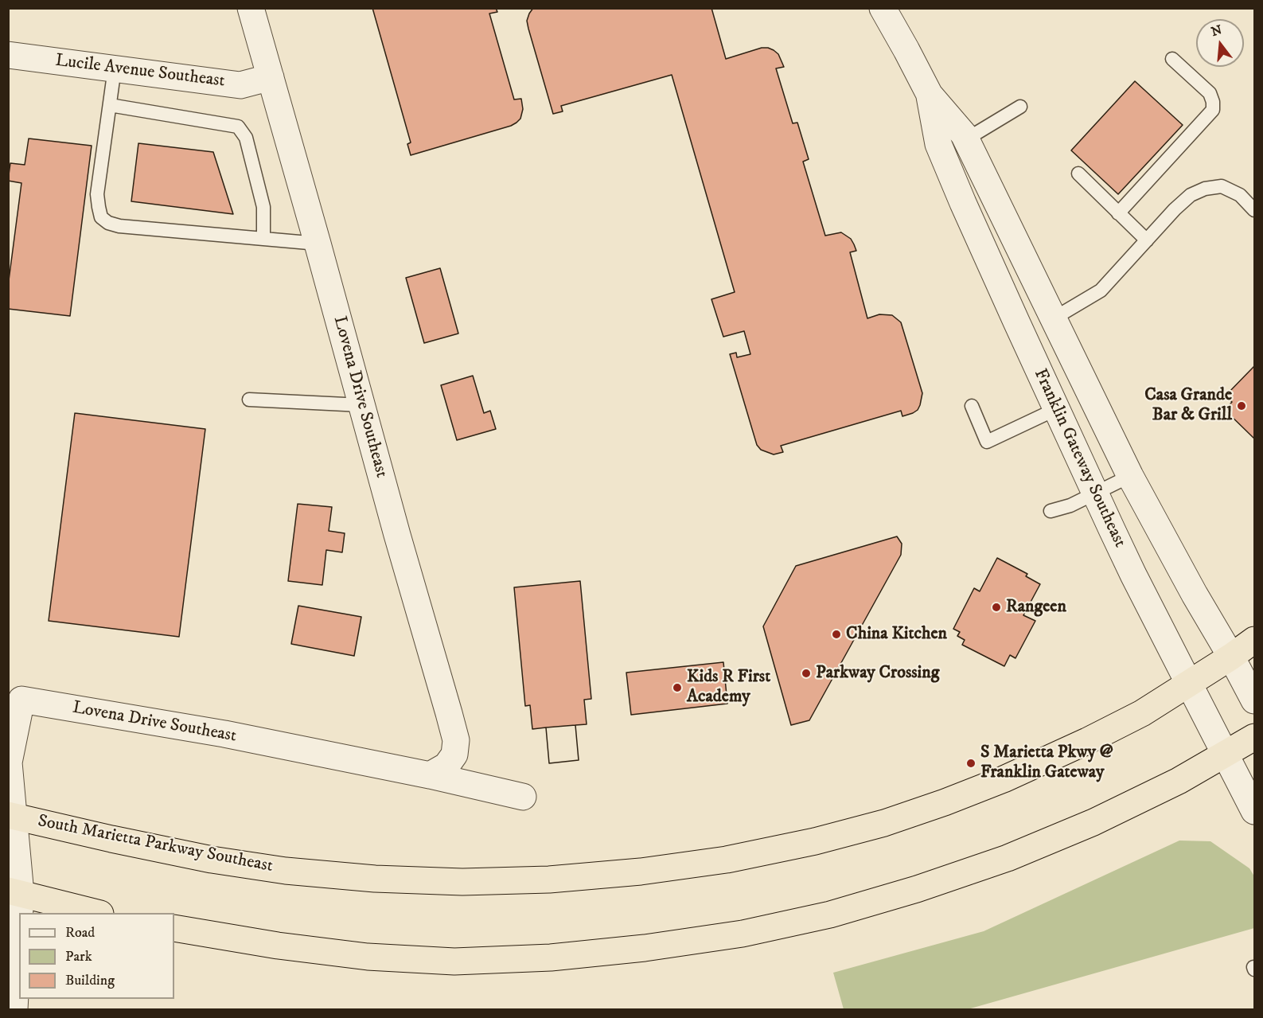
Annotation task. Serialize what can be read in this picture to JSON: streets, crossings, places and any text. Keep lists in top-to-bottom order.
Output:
{
  "streets": {
    "highway": ["South Marietta Parkway Southeast"],
    "street": ["Lucile Avenue Southeast", "Lovena Drive Southeast", "Franklin Gateway Southeast"]
  },
  "crossings": [
    ["Lucile Avenue Southeast", "Lovena Drive Southeast"],
    ["Lovena Drive Southeast", "South Marietta Parkway Southeast"],
    ["Franklin Gateway Southeast", "South Marietta Parkway Southeast"]
  ],
  "places": [
    "Casa Grande Bar & Grill",
    "Rangeen",
    "China Kitchen",
    "Parkway Crossing",
    "Kids R First Academy",
    "S Marietta Pkwy @ Franklin Gateway"
  ],
  "legend": ["Road", "Park", "Building"],
  "north": "top"
}
